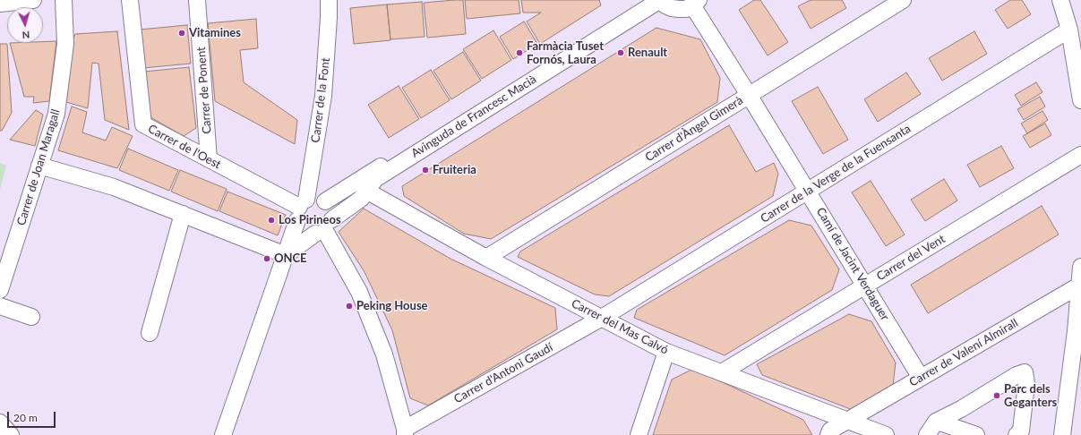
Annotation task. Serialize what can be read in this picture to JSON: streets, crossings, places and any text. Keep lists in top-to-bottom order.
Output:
{
  "streets": {
    "street": [
      "Carrer de Ponent",
      "Carrer de la Font",
      "Avinguda de Francesc Macià",
      "Carrer d'Àngel Gimerà",
      "Carrer de l'Oest",
      "Carrer de Joan Maragall",
      "Carrer de la Verge de la Fuensanta",
      "Carrer del Vent",
      "Camí de Jacint Verdaguer",
      "Carrer del Mas Calvó",
      "Carrer de Valení Almirall",
      "Carrer d'Antoni Gaudí"
    ]
  },
  "crossings": [
    ["Carrer de Ponent", "Carrer de l'Oest"],
    ["Carrer de la Font", "Avinguda de Francesc Macià"],
    ["Carrer de la Font", "Carrer de l'Oest"],
    ["Avinguda de Francesc Macià", "Carrer de l'Oest"],
    ["Avinguda de Francesc Macià", "Carrer del Mas Calvó"],
    ["Carrer d'Àngel Gimerà", "Camí de Jacint Verdaguer"],
    ["Carrer d'Àngel Gimerà", "Carrer del Mas Calvó"],
    ["Carrer de la Verge de la Fuensanta", "Camí de Jacint Verdaguer"],
    ["Carrer de la Verge de la Fuensanta", "Carrer del Mas Calvó"],
    ["Carrer de la Verge de la Fuensanta", "Carrer d'Antoni Gaudí"],
    ["Carrer del Vent", "Camí de Jacint Verdaguer"],
    ["Carrer del Vent", "Carrer del Mas Calvó"],
    ["Camí de Jacint Verdaguer", "Carrer de Valení Almirall"],
    ["Carrer del Mas Calvó", "Carrer de Valení Almirall"],
    ["Carrer del Mas Calvó", "Carrer d'Antoni Gaudí"]
  ],
  "places": [
    "Vitamines",
    "Farmàcia Tuset Fornós, Laura",
    "Renault",
    "Fruiteria",
    "Los Pirineos",
    "ONCE",
    "Peking House",
    "Parc dels Geganters"
  ],
  "scale_bar": "20 m",
  "north": "bottom"
}
